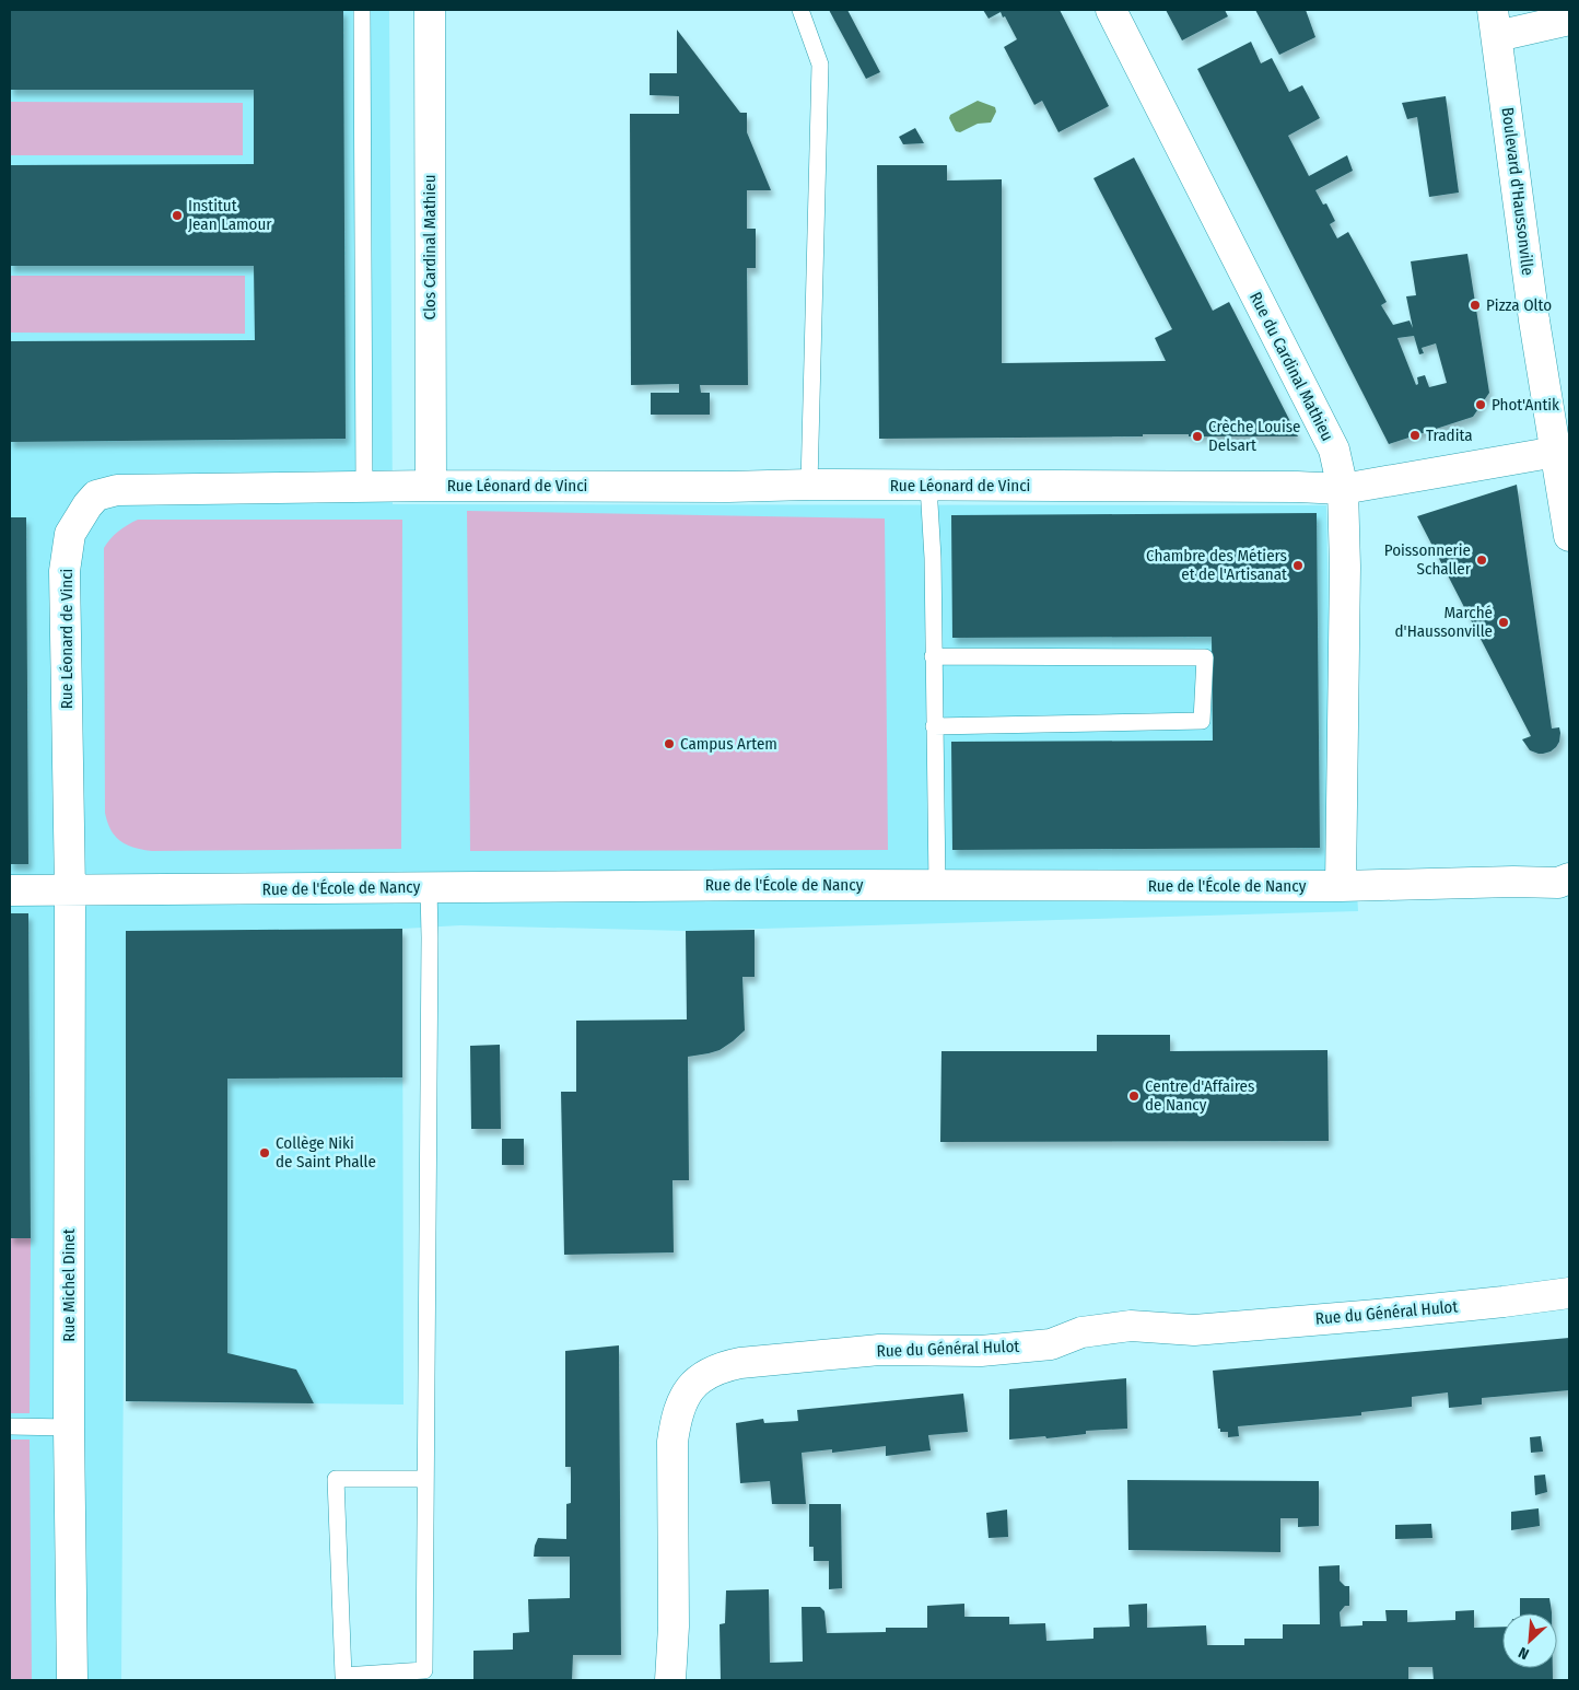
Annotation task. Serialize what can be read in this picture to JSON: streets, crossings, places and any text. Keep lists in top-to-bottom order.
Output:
{
  "streets": {
    "street": [
      "Boulevard d'Haussonville",
      "Clos Cardinal Mathieu",
      "Rue du Cardinal Mathieu",
      "Rue Léonard de Vinci",
      "Rue de l'École de Nancy",
      "Rue Michel Dinet",
      "Rue du Général Hulot"
    ]
  },
  "crossings": [
    ["Boulevard d'Haussonville", "Rue Léonard de Vinci"],
    ["Clos Cardinal Mathieu", "Rue Léonard de Vinci"],
    ["Rue du Cardinal Mathieu", "Rue Léonard de Vinci"],
    ["Rue du Cardinal Mathieu", "Rue de l'École de Nancy"],
    ["Rue Léonard de Vinci", "Rue de l'École de Nancy"],
    ["Rue Léonard de Vinci", "Rue Michel Dinet"],
    ["Rue de l'École de Nancy", "Rue Michel Dinet"]
  ],
  "places": [
    "Institut Jean Lamour",
    "Pizza Olto",
    "Phot'Antik",
    "Tradita",
    "Crèche Louise Delsart",
    "Poissonnerie Schaller",
    "Chambre des Métiers et de l'Artisanat",
    "Marché d'Haussonville",
    "Campus Artem",
    "Centre d'Affaires de Nancy",
    "Collège Niki de Saint Phalle"
  ],
  "north": "bottom left"
}
